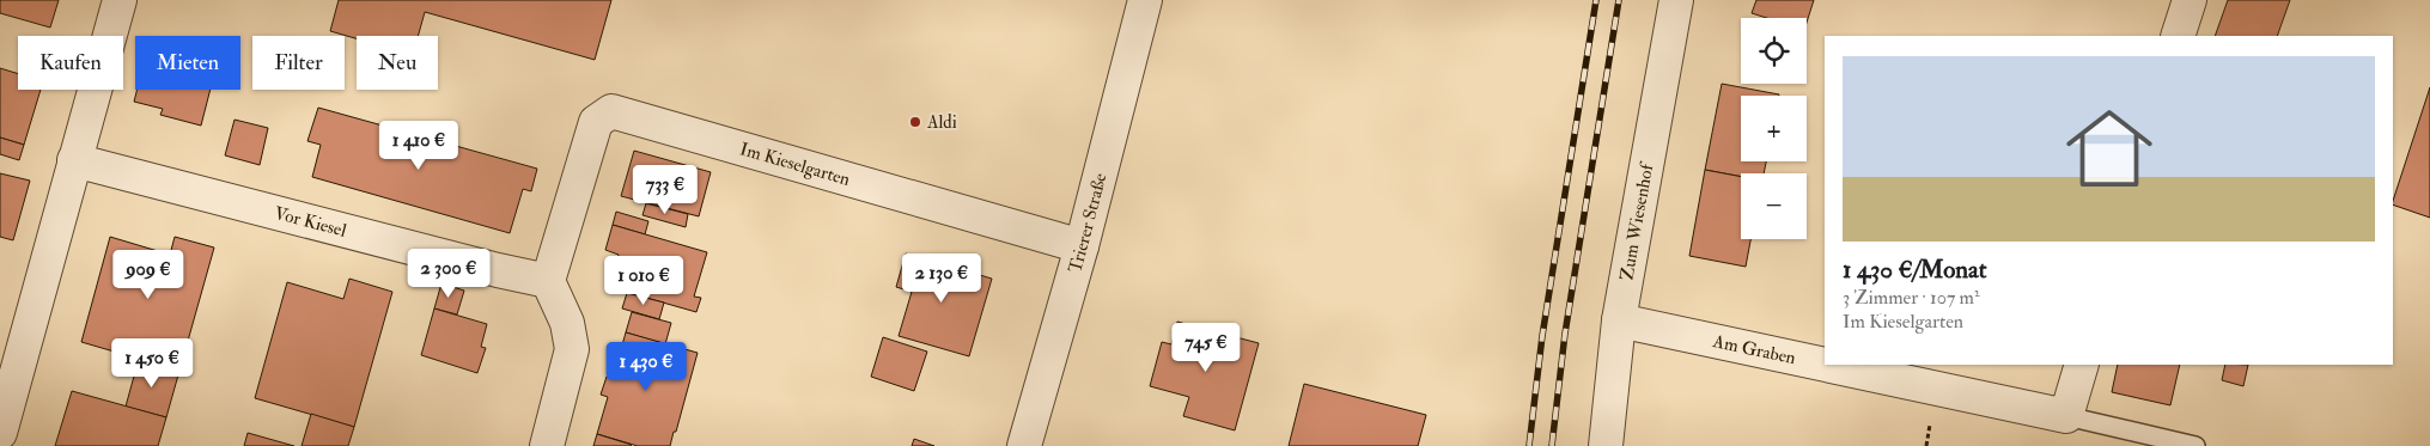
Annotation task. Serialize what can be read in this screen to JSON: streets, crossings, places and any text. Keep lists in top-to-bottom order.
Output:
{
  "streets": {
    "street": [
      "Im Kieselgarten",
      "Vor Kiesel",
      "Zum Wiesenhof",
      "Trierer Straße",
      "Am Graben"
    ]
  },
  "crossings": [
    ["Im Kieselgarten", "Vor Kiesel"],
    ["Im Kieselgarten", "Trierer Straße"],
    ["Zum Wiesenhof", "Am Graben"]
  ],
  "places": ["Aldi"],
  "page": {
    "map_buttons": ["+", "−"],
    "chip": [
      "Kaufen",
      "Mieten",
      "Filter",
      "Neu"
    ],
    "list": [
      {
        "name": "1 430 €/Monat",
        "note": "3 Zimmer · 107 m² · Im Kieselgarten"
      }
    ],
    "price": [
      "1 410 €",
      "733 €",
      "2 300 €",
      "909 €",
      "2 130 €",
      "1 010 €",
      "745 €",
      "1 450 €",
      "1 430 €"
    ]
  }
}
